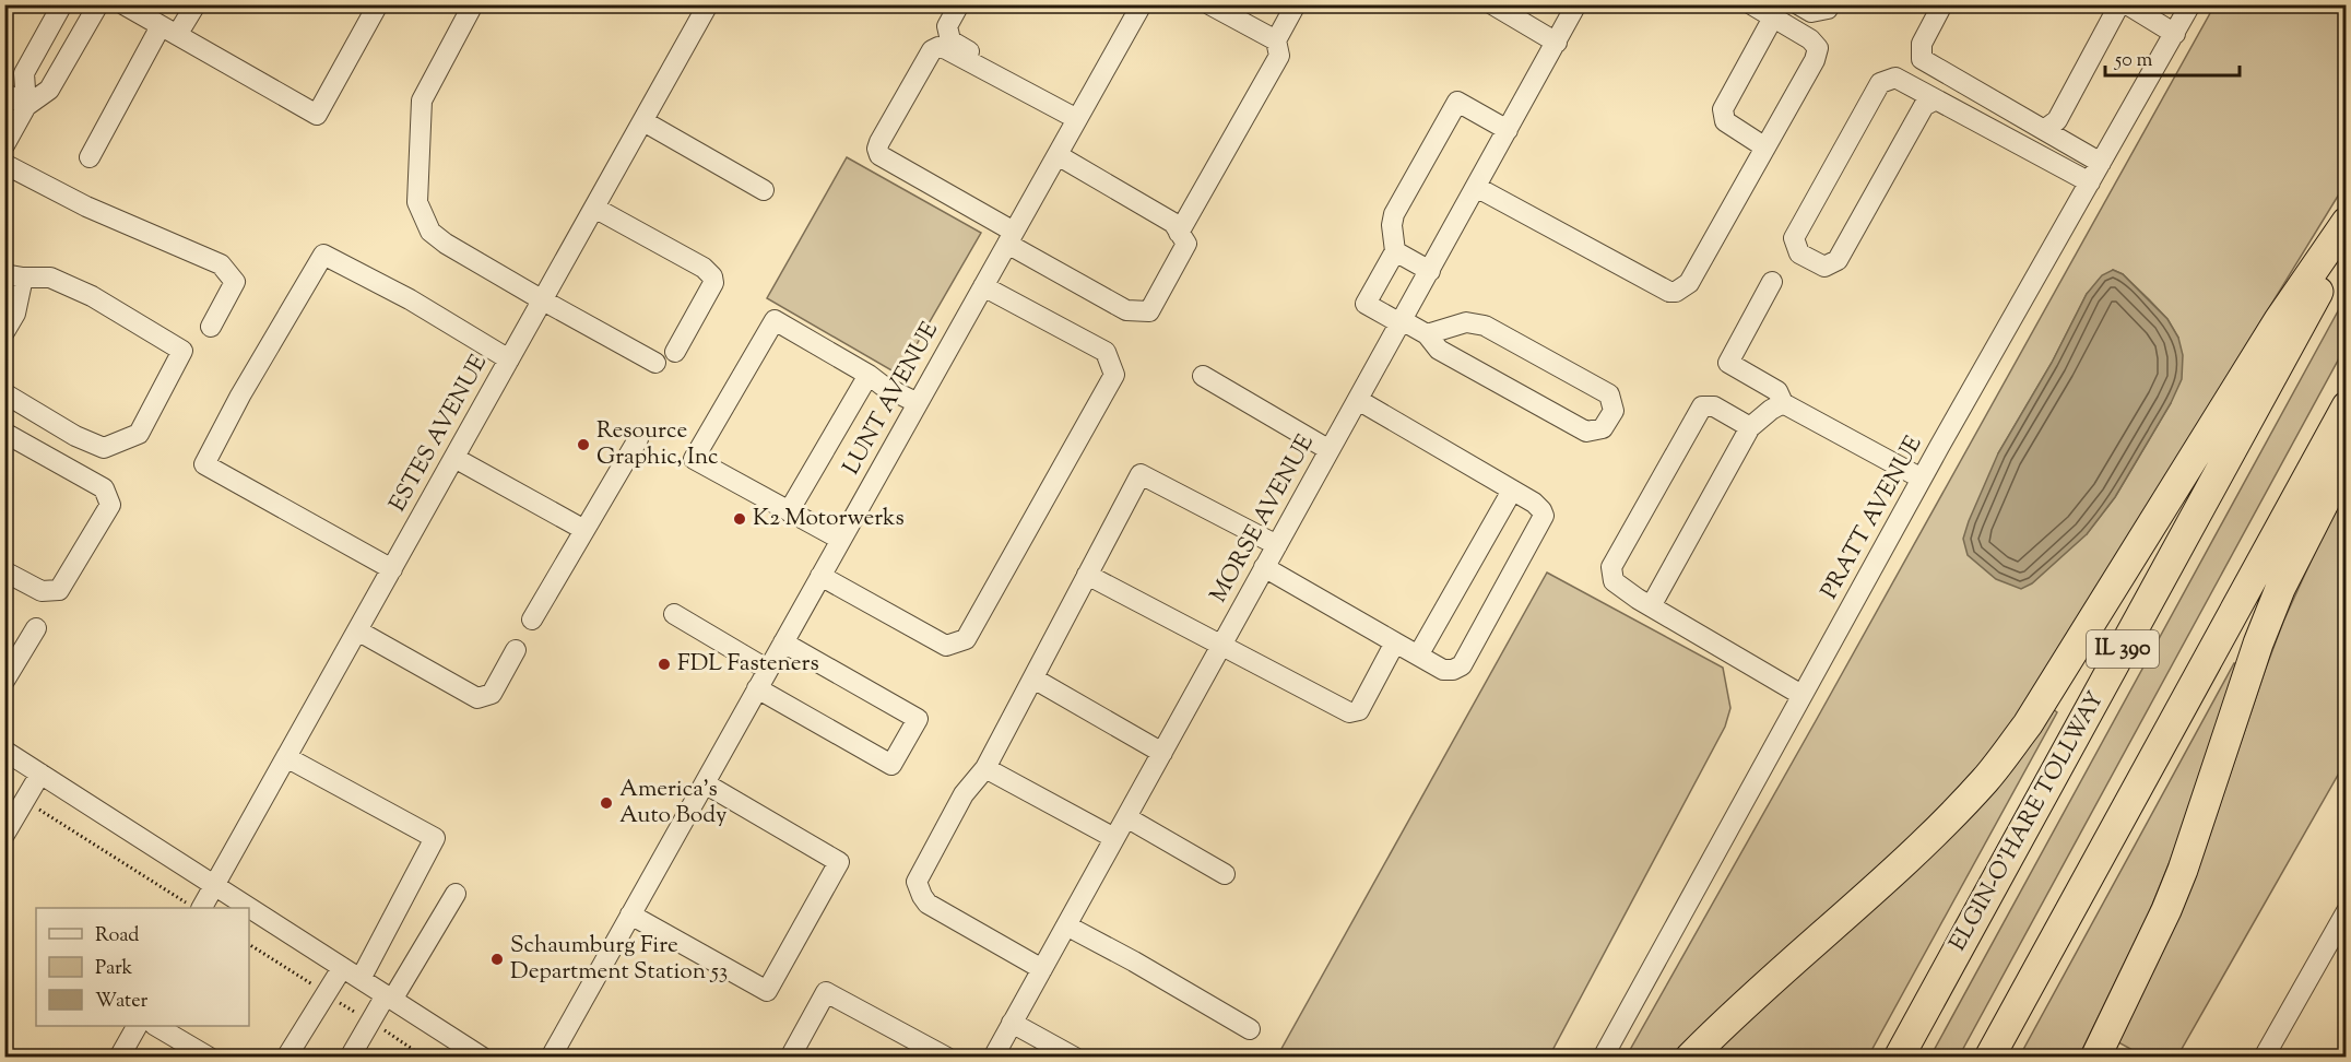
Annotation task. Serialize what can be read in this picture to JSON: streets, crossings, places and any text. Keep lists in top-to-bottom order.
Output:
{
  "streets": {
    "highway": ["IL 390", "ELGIN-O'HARE TOLLWAY"],
    "street": [
      "LUNT AVENUE",
      "ESTES AVENUE",
      "PRATT AVENUE",
      "MORSE AVENUE"
    ]
  },
  "places": [
    "Resource Graphic, Inc",
    "K2 Motorwerks",
    "FDL Fasteners",
    "America's Auto Body",
    "Schaumburg Fire Department Station 53"
  ],
  "legend": ["Road", "Park", "Water"],
  "scale_bar": "50 m"
}
